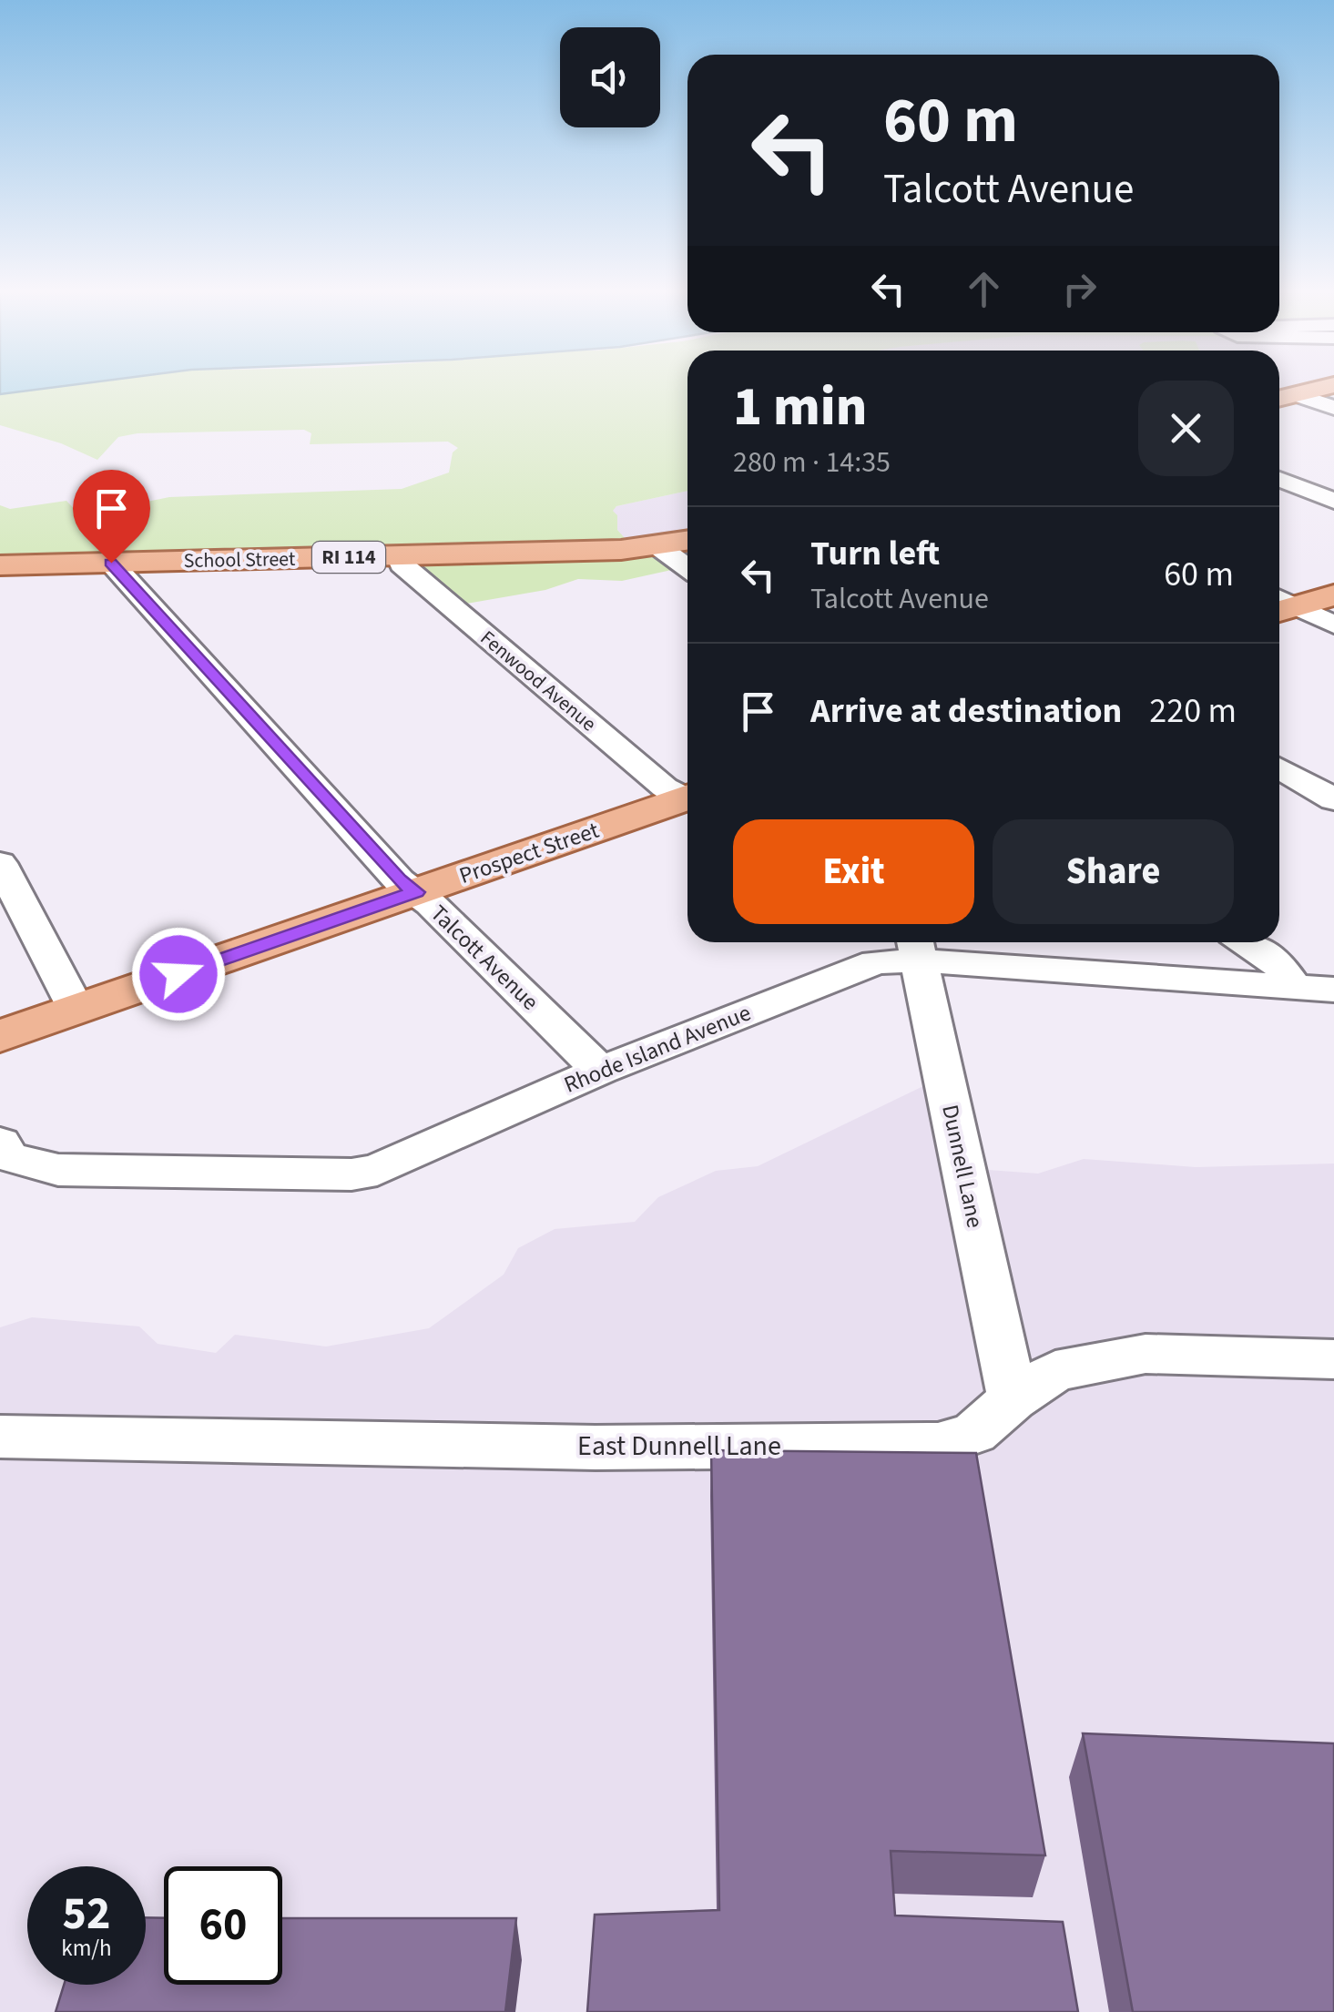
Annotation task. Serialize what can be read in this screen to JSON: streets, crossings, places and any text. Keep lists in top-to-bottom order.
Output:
{
  "streets": {
    "main road": ["RI 114", "School Street", "Prospect Street"],
    "street": [
      "Fenwood Avenue",
      "Talcott Avenue",
      "Rhode Island Avenue",
      "Dunnell Lane",
      "East Dunnell Lane"
    ]
  },
  "crossings": [
    ["School Street", "Fenwood Avenue"],
    ["School Street", "Talcott Avenue"],
    ["Prospect Street", "Talcott Avenue"],
    ["Talcott Avenue", "Rhode Island Avenue"],
    ["Rhode Island Avenue", "Dunnell Lane"],
    ["Dunnell Lane", "East Dunnell Lane"]
  ],
  "page": {
    "turn": ["60 m", "Talcott Avenue"],
    "heading": ["1 min", "280 m · 14:35"],
    "list": [
      {
        "name": "Turn left",
        "note": "Talcott Avenue",
        "value": "60 m"
      },
      {
        "name": "Arrive at destination",
        "value": "220 m"
      }
    ],
    "buttons": ["Exit", "Share"],
    "speed": "52 km/h",
    "limit": "60"
  }
}
